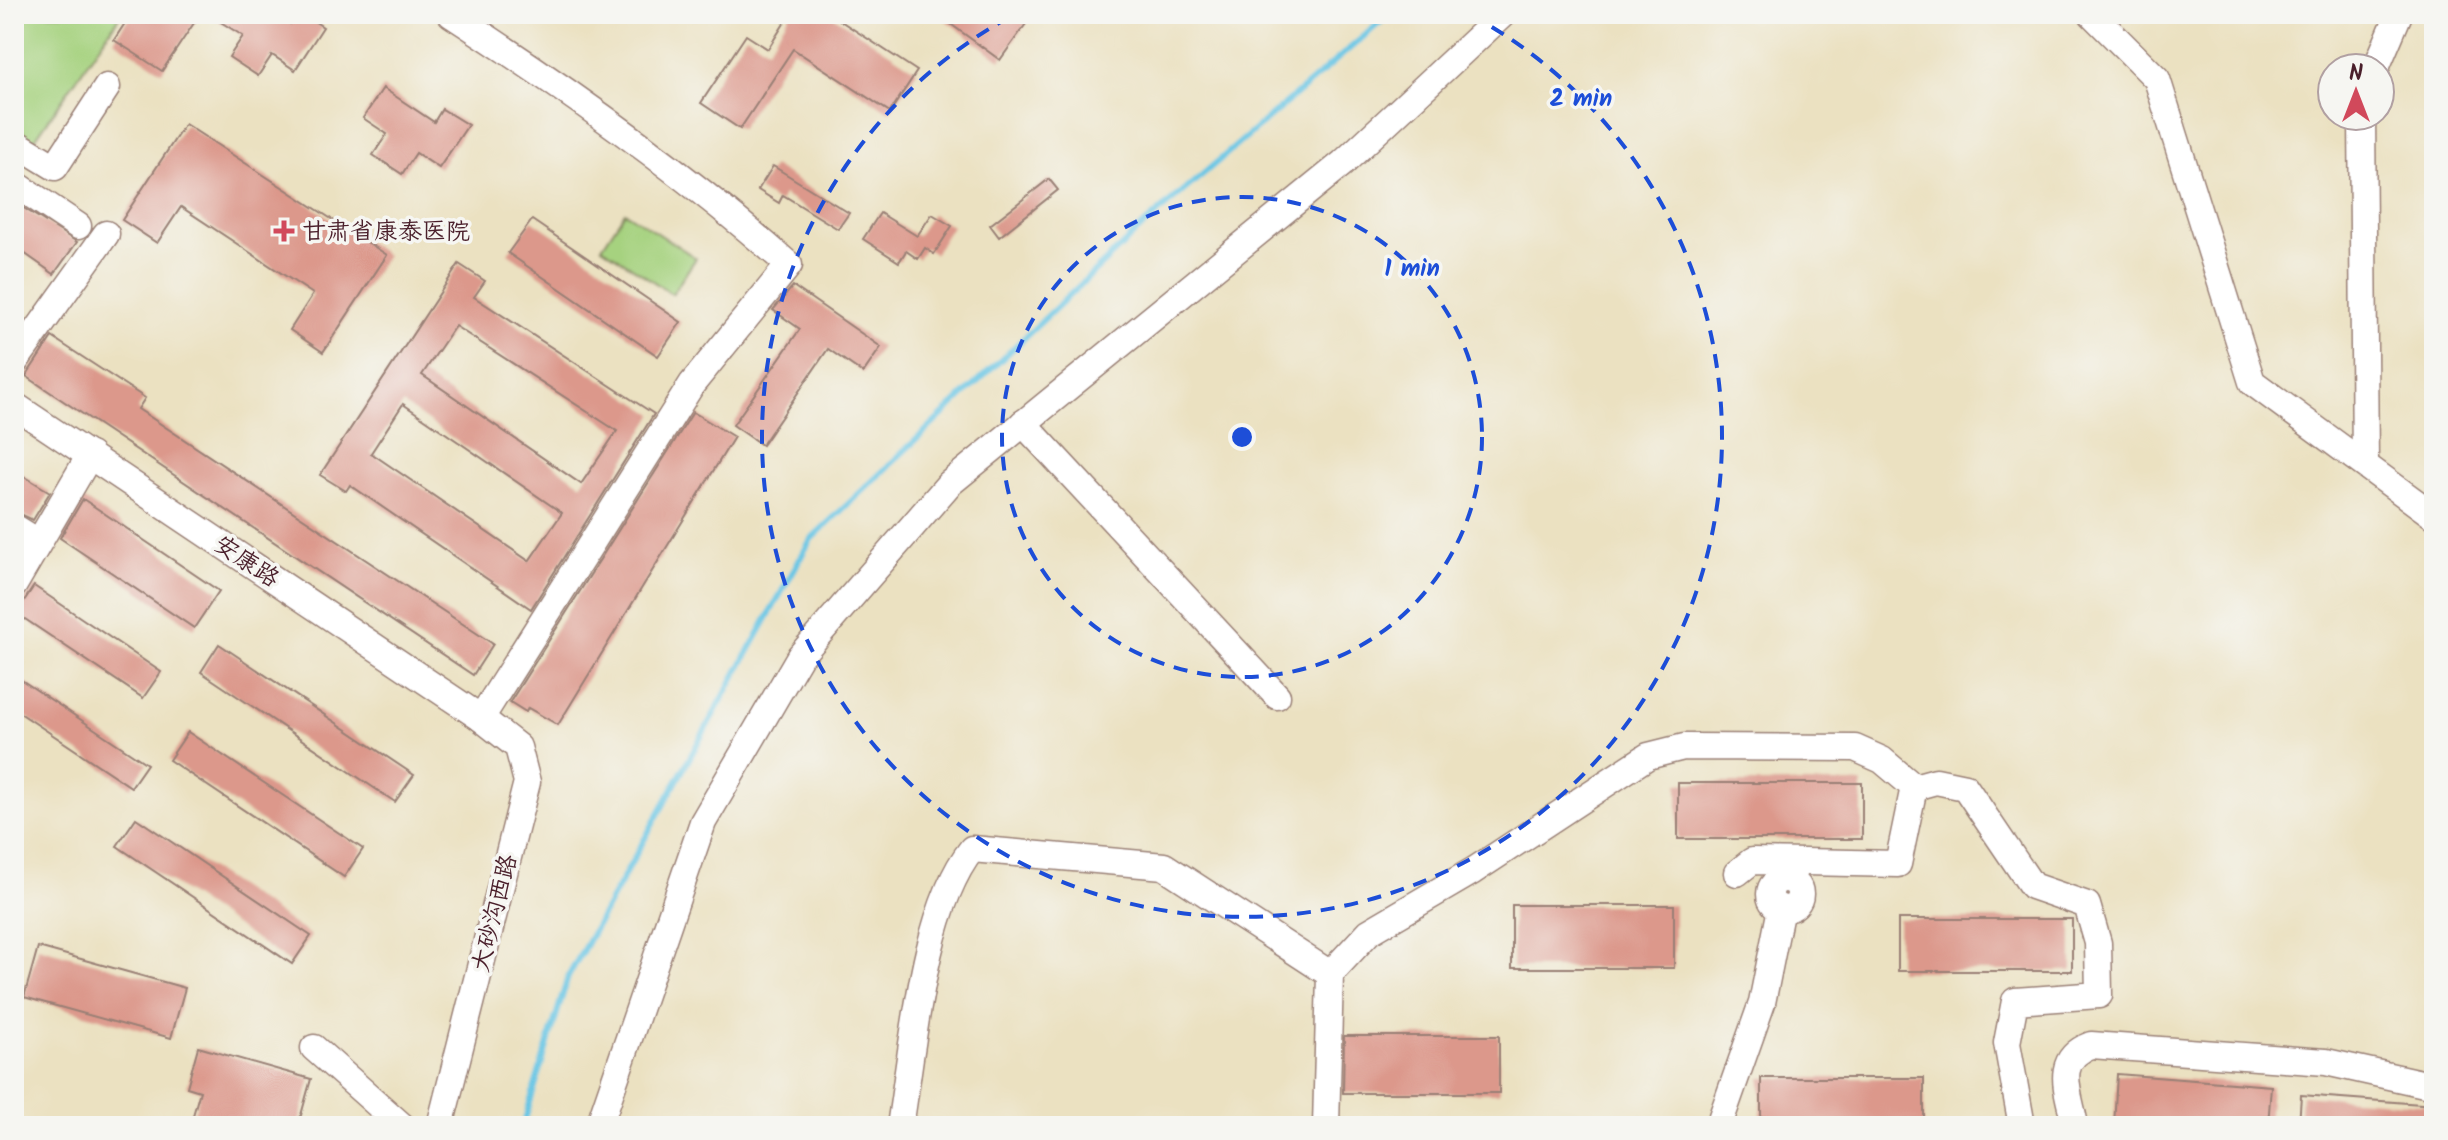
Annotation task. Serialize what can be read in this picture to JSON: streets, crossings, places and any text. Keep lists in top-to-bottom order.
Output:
{
  "streets": {
    "street": ["安康路", "大砂沟西路"]
  },
  "crossings": [
    ["安康路", "大砂沟西路"]
  ],
  "places": {
    "health": ["甘肃省康泰医院"]
  },
  "north": "top",
  "rings": ["2 min", "1 min"]
}
